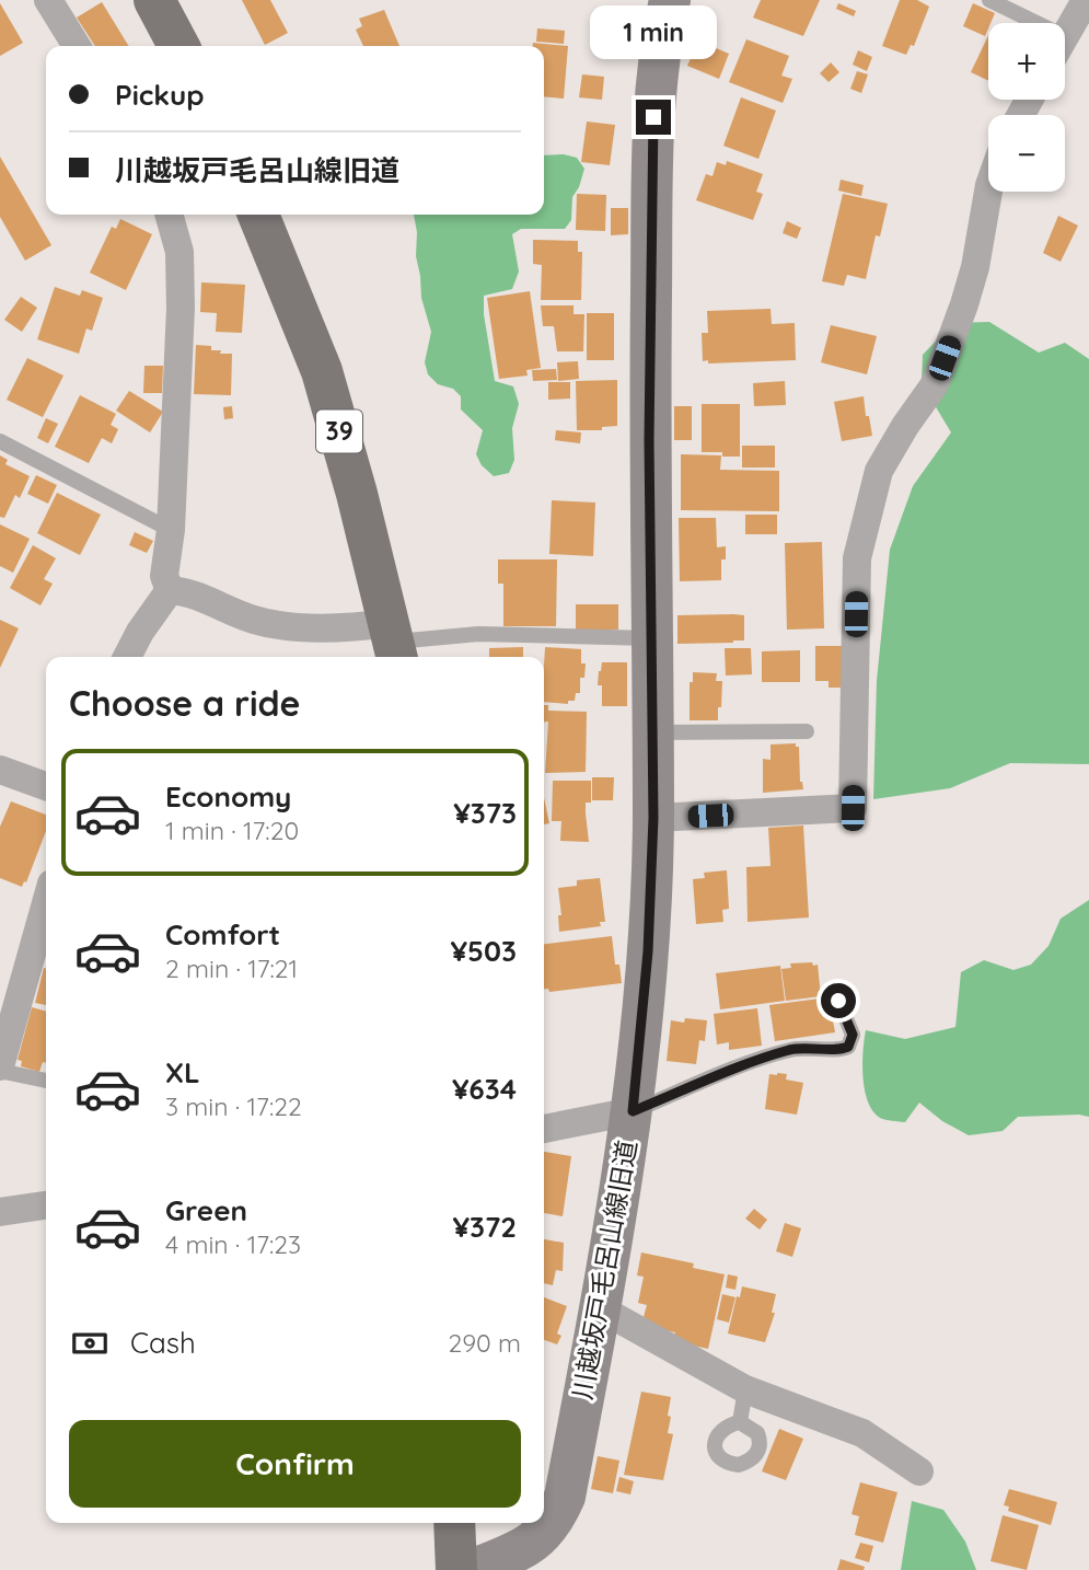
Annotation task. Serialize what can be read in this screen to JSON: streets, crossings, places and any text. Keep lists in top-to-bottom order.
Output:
{
  "streets": {
    "main road": ["39"],
    "street": ["川越坂戸毛呂山線旧道"]
  },
  "page": {
    "bubble": "1 min",
    "map_buttons": ["+", "−"],
    "banner": ["Pickup", "川越坂戸毛呂山線旧道"],
    "heading": "Choose a ride",
    "list": [
      {
        "name": "Economy",
        "note": "1 min · 17:20",
        "value": "¥373"
      },
      {
        "name": "Comfort",
        "note": "2 min · 17:21",
        "value": "¥503"
      },
      {
        "name": "XL",
        "note": "3 min · 17:22",
        "value": "¥634"
      },
      {
        "name": "Green",
        "note": "4 min · 17:23",
        "value": "¥372"
      }
    ],
    "pay": ["Cash", "290 m"],
    "buttons": "Confirm"
  }
}
